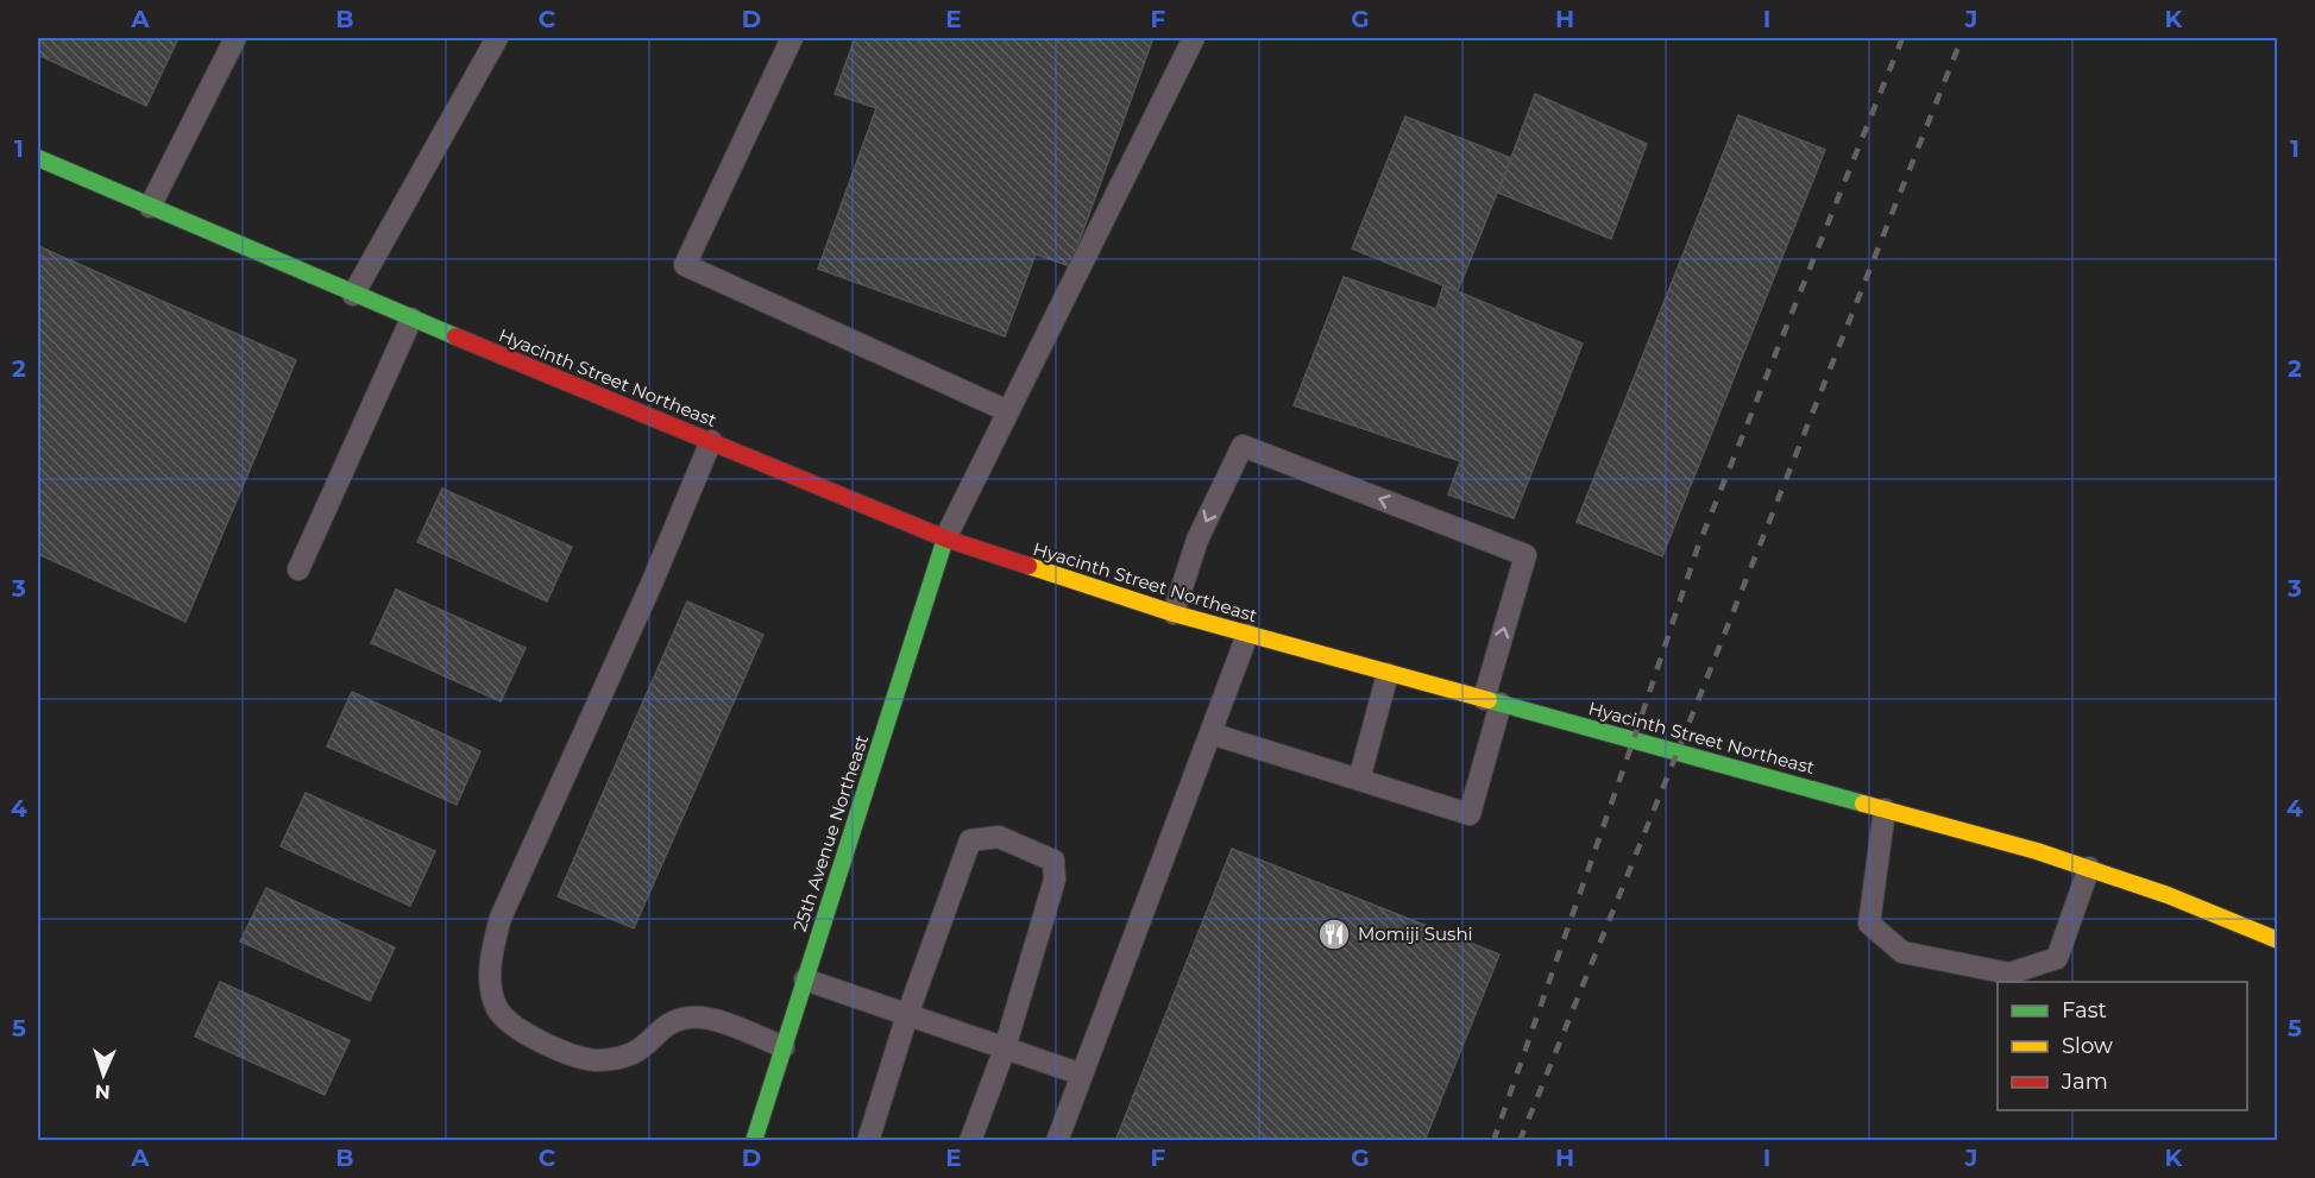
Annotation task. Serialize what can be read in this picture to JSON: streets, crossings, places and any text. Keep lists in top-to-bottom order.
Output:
{
  "streets": {
    "main road": ["Hyacinth Street Northeast", "25th Avenue Northeast"]
  },
  "crossings": [
    ["Hyacinth Street Northeast", "25th Avenue Northeast"]
  ],
  "places": {
    "restaurant": ["Momiji Sushi"]
  },
  "legend": ["Fast", "Slow", "Jam"],
  "north": "bottom",
  "grid": {
    "columns": [
      "A",
      "B",
      "C",
      "D",
      "E",
      "F",
      "G",
      "H",
      "I",
      "J",
      "K"
    ],
    "rows": [
      "1",
      "2",
      "3",
      "4",
      "5"
    ]
  }
}
